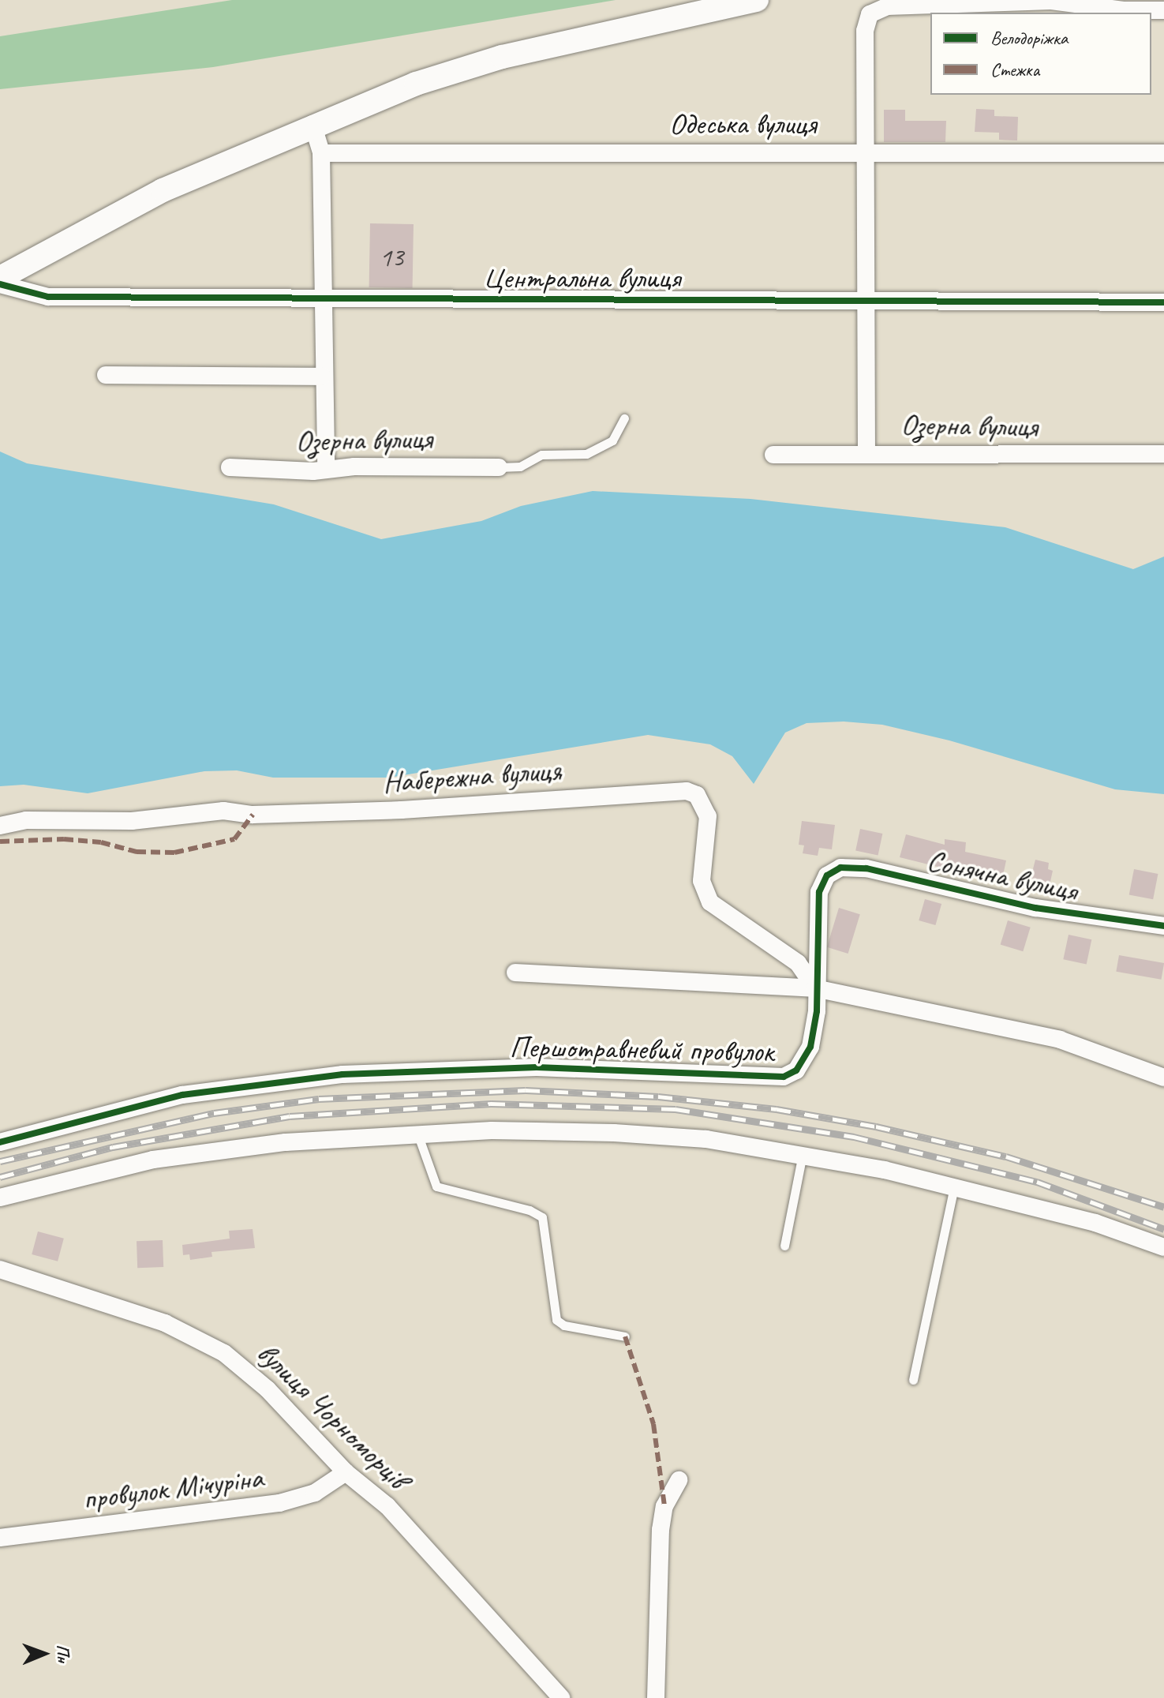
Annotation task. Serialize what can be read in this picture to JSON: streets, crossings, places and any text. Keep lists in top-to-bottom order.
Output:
{
  "streets": {
    "street": [
      "Одеська вулиця",
      "Центральна вулиця",
      "Озерна вулиця",
      "Набережна вулиця",
      "Сонячна вулиця",
      "Першотравневий провулок",
      "вулиця Чорноморців",
      "провулок Мічуріна"
    ]
  },
  "crossings": [
    ["Набережна вулиця", "Сонячна вулиця"],
    ["Набережна вулиця", "Першотравневий провулок"],
    ["Сонячна вулиця", "Першотравневий провулок"],
    ["вулиця Чорноморців", "провулок Мічуріна"]
  ],
  "house_numbers": ["13"],
  "legend": ["Велодоріжка", "Стежка"],
  "north": "right"
}
